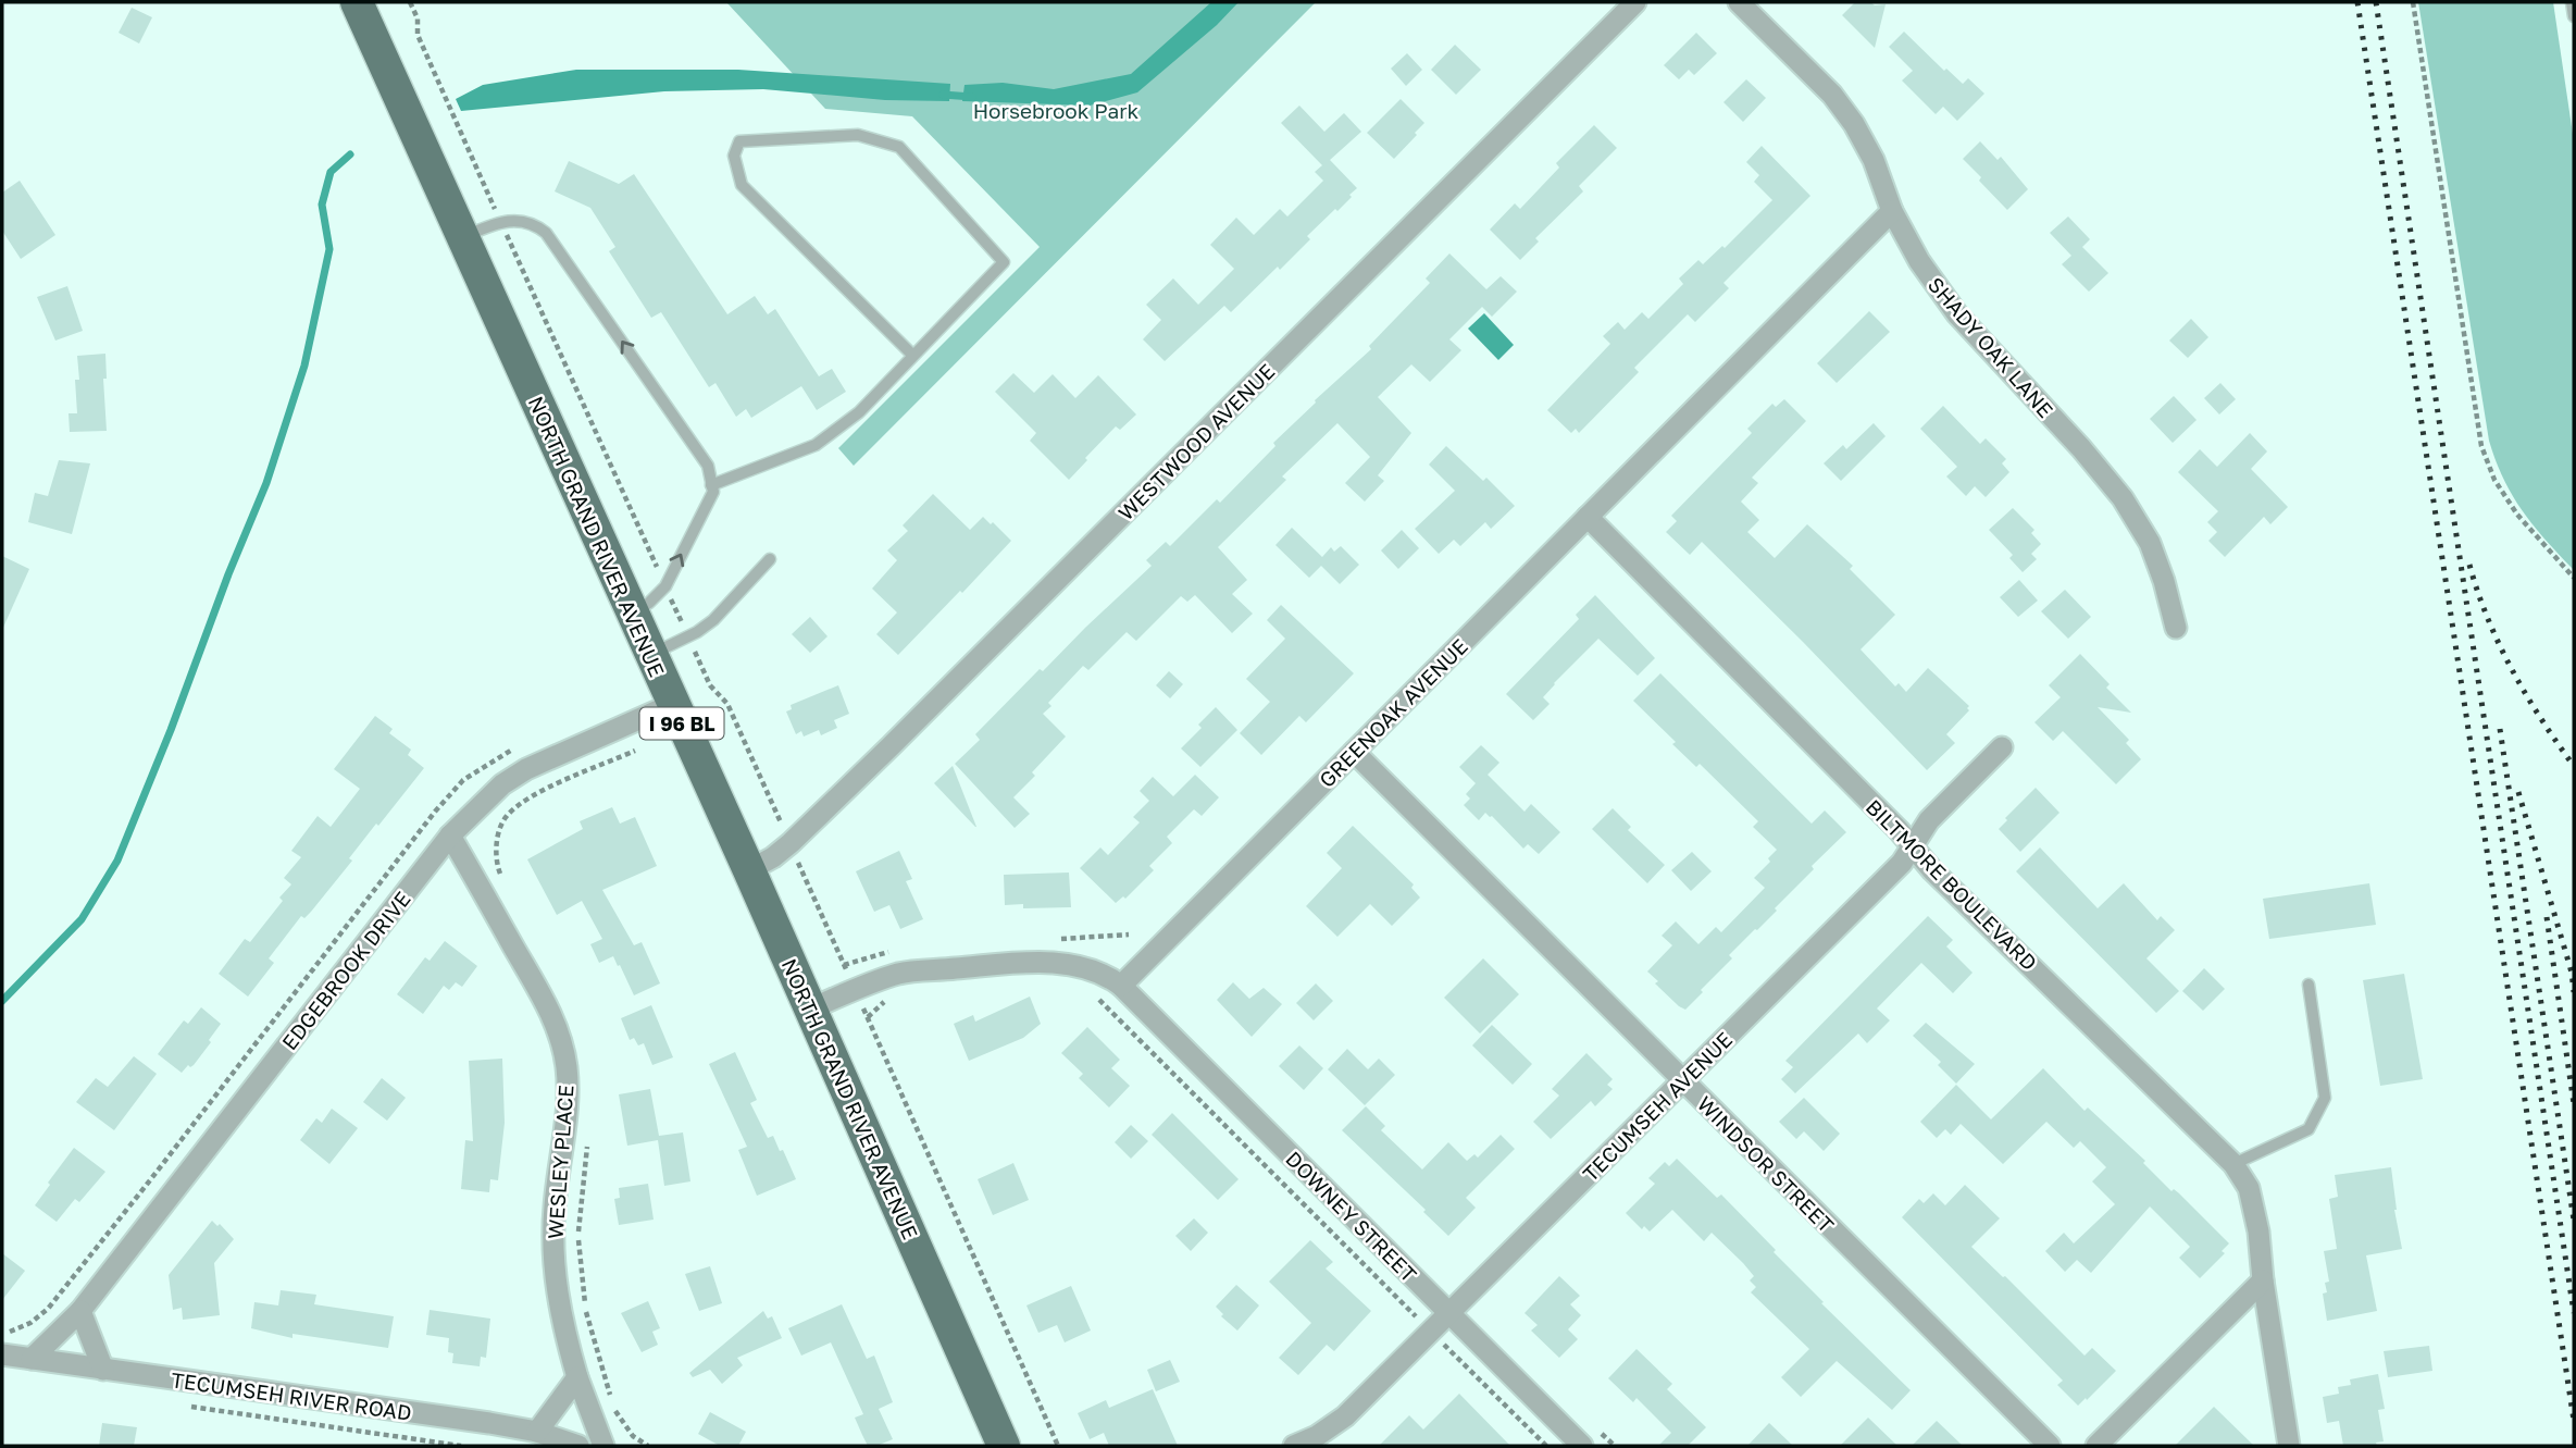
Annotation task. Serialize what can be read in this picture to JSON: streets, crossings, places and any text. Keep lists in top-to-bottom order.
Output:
{
  "streets": {
    "main road": ["NORTH GRAND RIVER AVENUE", "I 96 BL"],
    "street": [
      "SHADY OAK LANE",
      "WESTWOOD AVENUE",
      "GREENOAK AVENUE",
      "BILTMORE BOULEVARD",
      "EDGEBROOK DRIVE",
      "TECUMSEH AVENUE",
      "WESLEY PLACE",
      "WINDSOR STREET",
      "DOWNEY STREET",
      "TECUMSEH RIVER ROAD"
    ]
  },
  "crossings": [
    ["SHADY OAK LANE", "GREENOAK AVENUE"],
    ["WESTWOOD AVENUE", "NORTH GRAND RIVER AVENUE"],
    ["NORTH GRAND RIVER AVENUE", "EDGEBROOK DRIVE"],
    ["GREENOAK AVENUE", "BILTMORE BOULEVARD"],
    ["GREENOAK AVENUE", "WINDSOR STREET"],
    ["GREENOAK AVENUE", "DOWNEY STREET"],
    ["BILTMORE BOULEVARD", "TECUMSEH AVENUE"],
    ["EDGEBROOK DRIVE", "WESLEY PLACE"],
    ["EDGEBROOK DRIVE", "TECUMSEH RIVER ROAD"],
    ["TECUMSEH AVENUE", "WINDSOR STREET"],
    ["TECUMSEH AVENUE", "DOWNEY STREET"]
  ],
  "parks": ["Horsebrook Park"]
}
